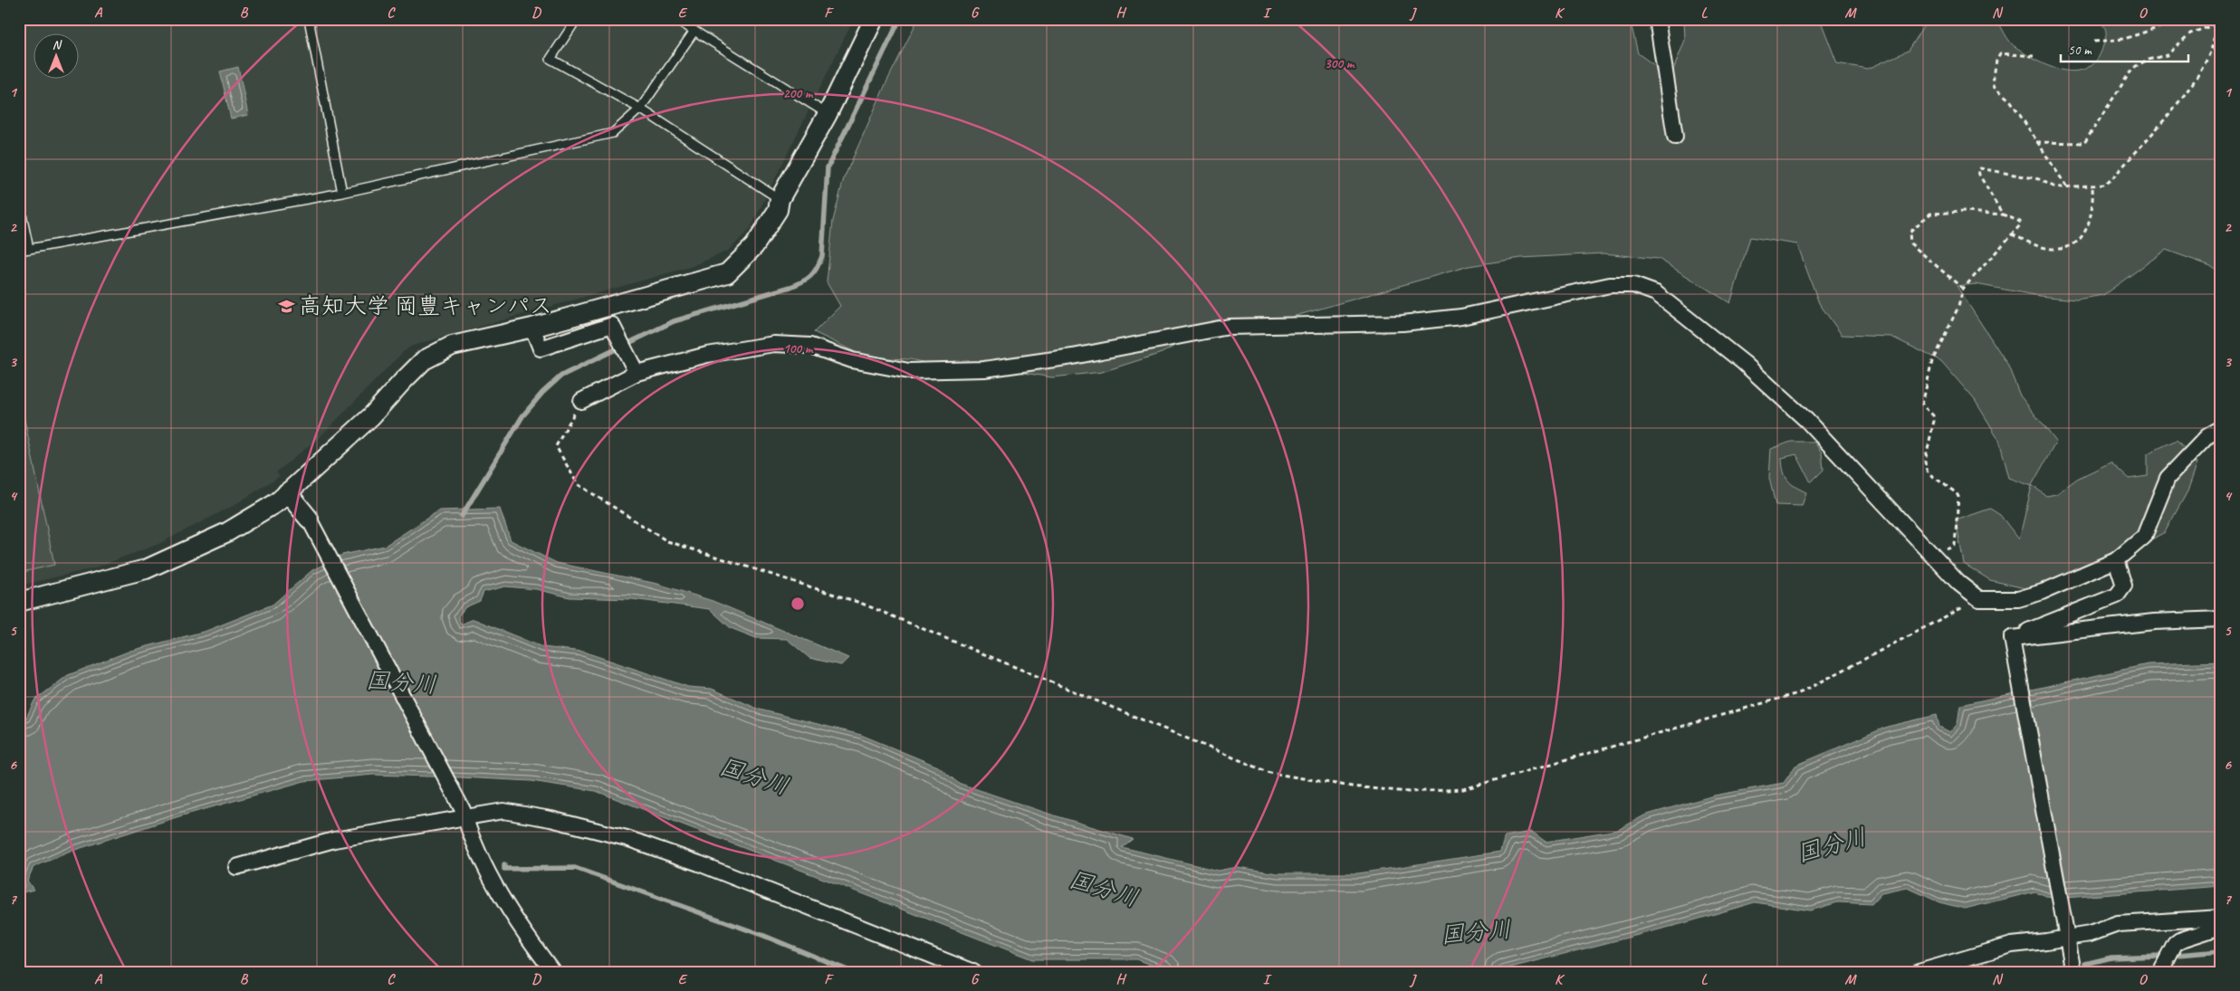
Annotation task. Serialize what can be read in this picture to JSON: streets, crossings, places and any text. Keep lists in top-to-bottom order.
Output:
{
  "water": ["国分川"],
  "places": {
    "school or university": ["高知大学 岡豊キャンパス"]
  },
  "scale_bar": "50 m",
  "north": "top",
  "grid": {
    "columns": [
      "A",
      "B",
      "C",
      "D",
      "E",
      "F",
      "G",
      "H",
      "I",
      "J",
      "K",
      "L",
      "M",
      "N",
      "O"
    ],
    "rows": [
      "1",
      "2",
      "3",
      "4",
      "5",
      "6",
      "7"
    ]
  },
  "rings": ["300 m", "200 m", "100 m"]
}
